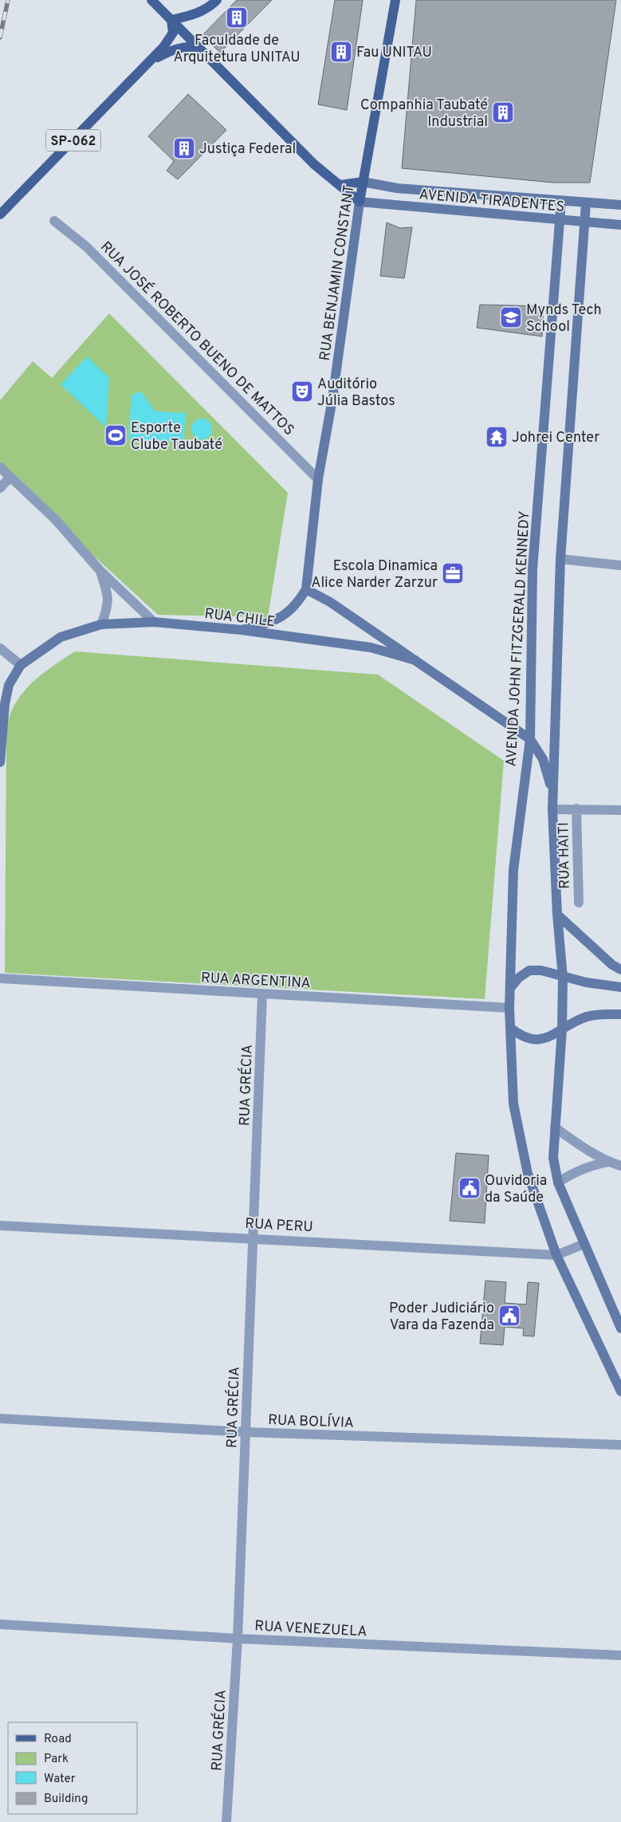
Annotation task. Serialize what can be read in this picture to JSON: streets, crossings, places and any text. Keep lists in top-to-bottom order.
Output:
{
  "streets": {
    "main road": [
      "SP-062",
      "AVENIDA TIRADENTES",
      "RUA BENJAMIN CONSTANT",
      "RUA CHILE",
      "AVENIDA JOHN FITZGERALD KENNEDY"
    ],
    "street": [
      "RUA JOSÉ ROBERTO BUENO DE MATTOS",
      "RUA HAITI",
      "RUA ARGENTINA",
      "RUA GRÉCIA",
      "RUA PERU",
      "RUA BOLÍVIA",
      "RUA VENEZUELA"
    ]
  },
  "crossings": [
    ["AVENIDA TIRADENTES", "RUA BENJAMIN CONSTANT"],
    ["AVENIDA TIRADENTES", "AVENIDA JOHN FITZGERALD KENNEDY"],
    ["RUA BENJAMIN CONSTANT", "RUA JOSÉ ROBERTO BUENO DE MATTOS"],
    ["RUA BENJAMIN CONSTANT", "RUA CHILE"],
    ["RUA CHILE", "AVENIDA JOHN FITZGERALD KENNEDY"],
    ["AVENIDA JOHN FITZGERALD KENNEDY", "RUA ARGENTINA"],
    ["AVENIDA JOHN FITZGERALD KENNEDY", "RUA PERU"],
    ["RUA ARGENTINA", "RUA GRÉCIA"],
    ["RUA GRÉCIA", "RUA PERU"],
    ["RUA GRÉCIA", "RUA BOLÍVIA"],
    ["RUA GRÉCIA", "RUA VENEZUELA"]
  ],
  "places": {
    "building": [
      "Faculdade de Arquitetura UNITAU",
      "Fau UNITAU",
      "Companhia Taubaté Industrial",
      "Justiça Federal"
    ],
    "school or university": ["Mynds Tech School"],
    "theatre": ["Auditório Júlia Bastos"],
    "sports": ["Esporte Clube Taubaté"],
    "temple": ["Johrei Center"],
    "office": ["Escola Dinamica Alice Narder Zarzur"],
    "public building": ["Ouvidoria da Saúde", "Poder Judiciário Vara da Fazenda"]
  },
  "legend": [
    "Road",
    "Park",
    "Water",
    "Building"
  ]
}
